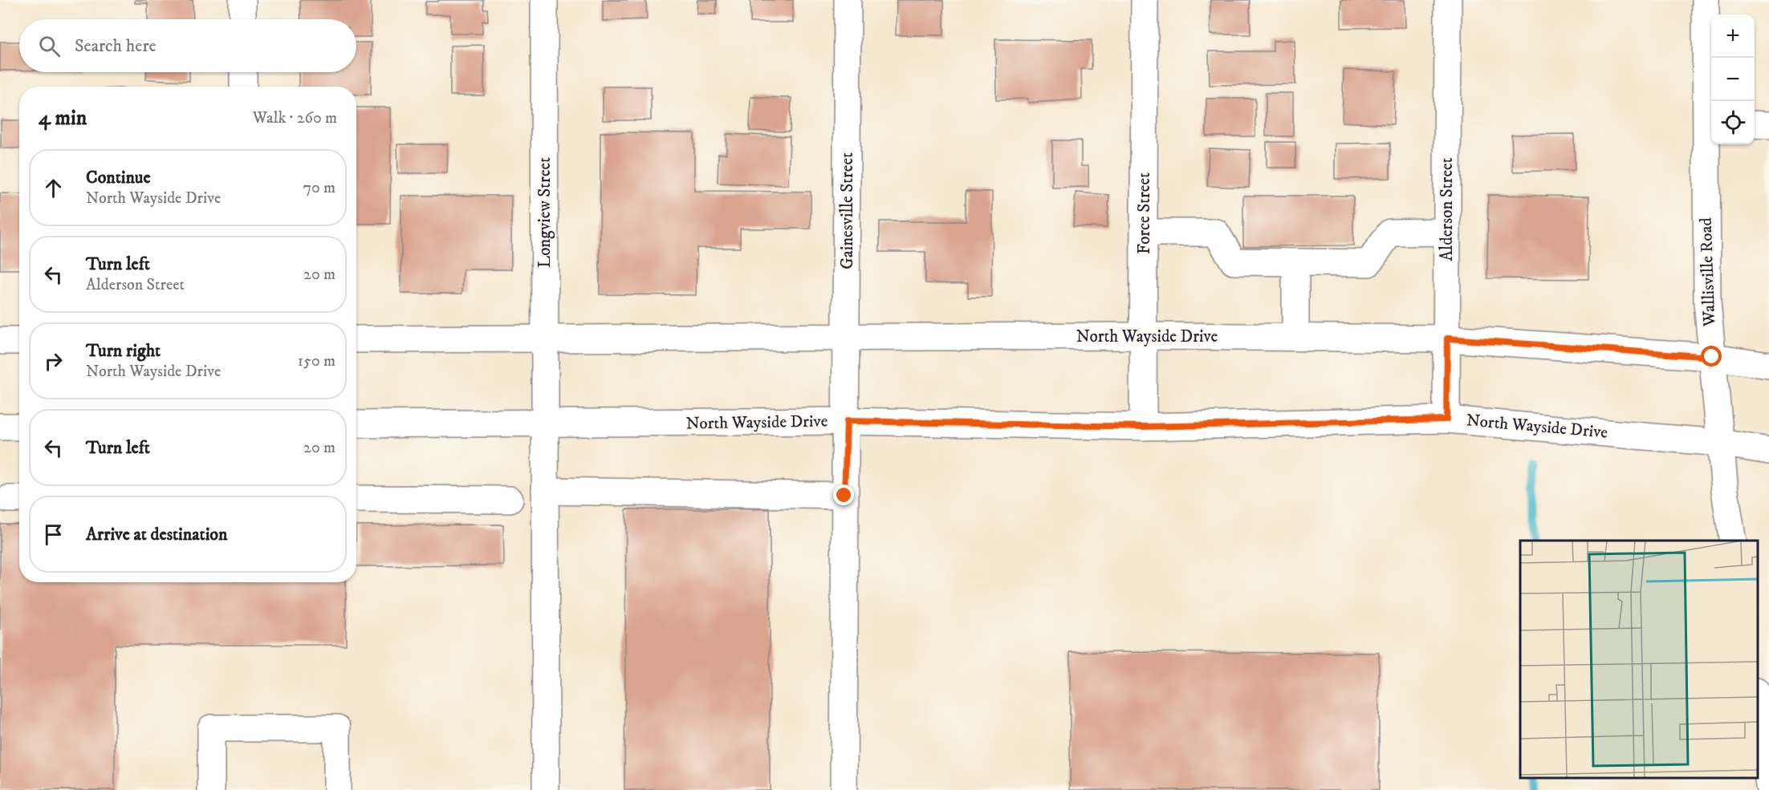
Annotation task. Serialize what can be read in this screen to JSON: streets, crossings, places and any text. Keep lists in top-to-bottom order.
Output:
{
  "streets": {
    "main road": [
      "Alderson Street",
      "Gainesville Street",
      "Longview Street",
      "Force Street",
      "Wallisville Road",
      "North Wayside Drive"
    ]
  },
  "crossings": [
    ["Alderson Street", "North Wayside Drive"],
    ["Gainesville Street", "North Wayside Drive"],
    ["Longview Street", "North Wayside Drive"],
    ["Force Street", "North Wayside Drive"],
    ["Wallisville Road", "North Wayside Drive"]
  ],
  "page": {
    "map_buttons": ["+", "−"],
    "search": "Search here",
    "heading": ["4 min", "Walk · 260 m"],
    "list": [
      ["Continue", "North Wayside Drive", "70 m"],
      ["Turn left", "Alderson Street", "20 m"],
      ["Turn right", "North Wayside Drive", "150 m"],
      ["Turn left", "20 m"],
      "Arrive at destination"
    ]
  }
}
